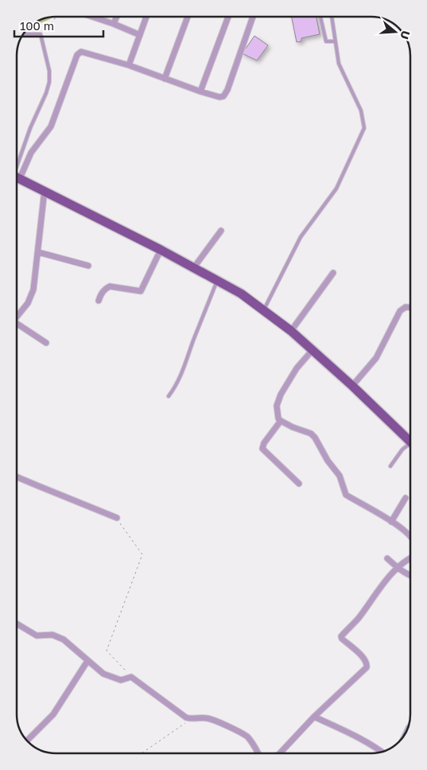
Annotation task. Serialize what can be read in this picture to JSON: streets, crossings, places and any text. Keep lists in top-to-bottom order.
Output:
{
  "scale_bar": "100 m",
  "north": "right"
}
